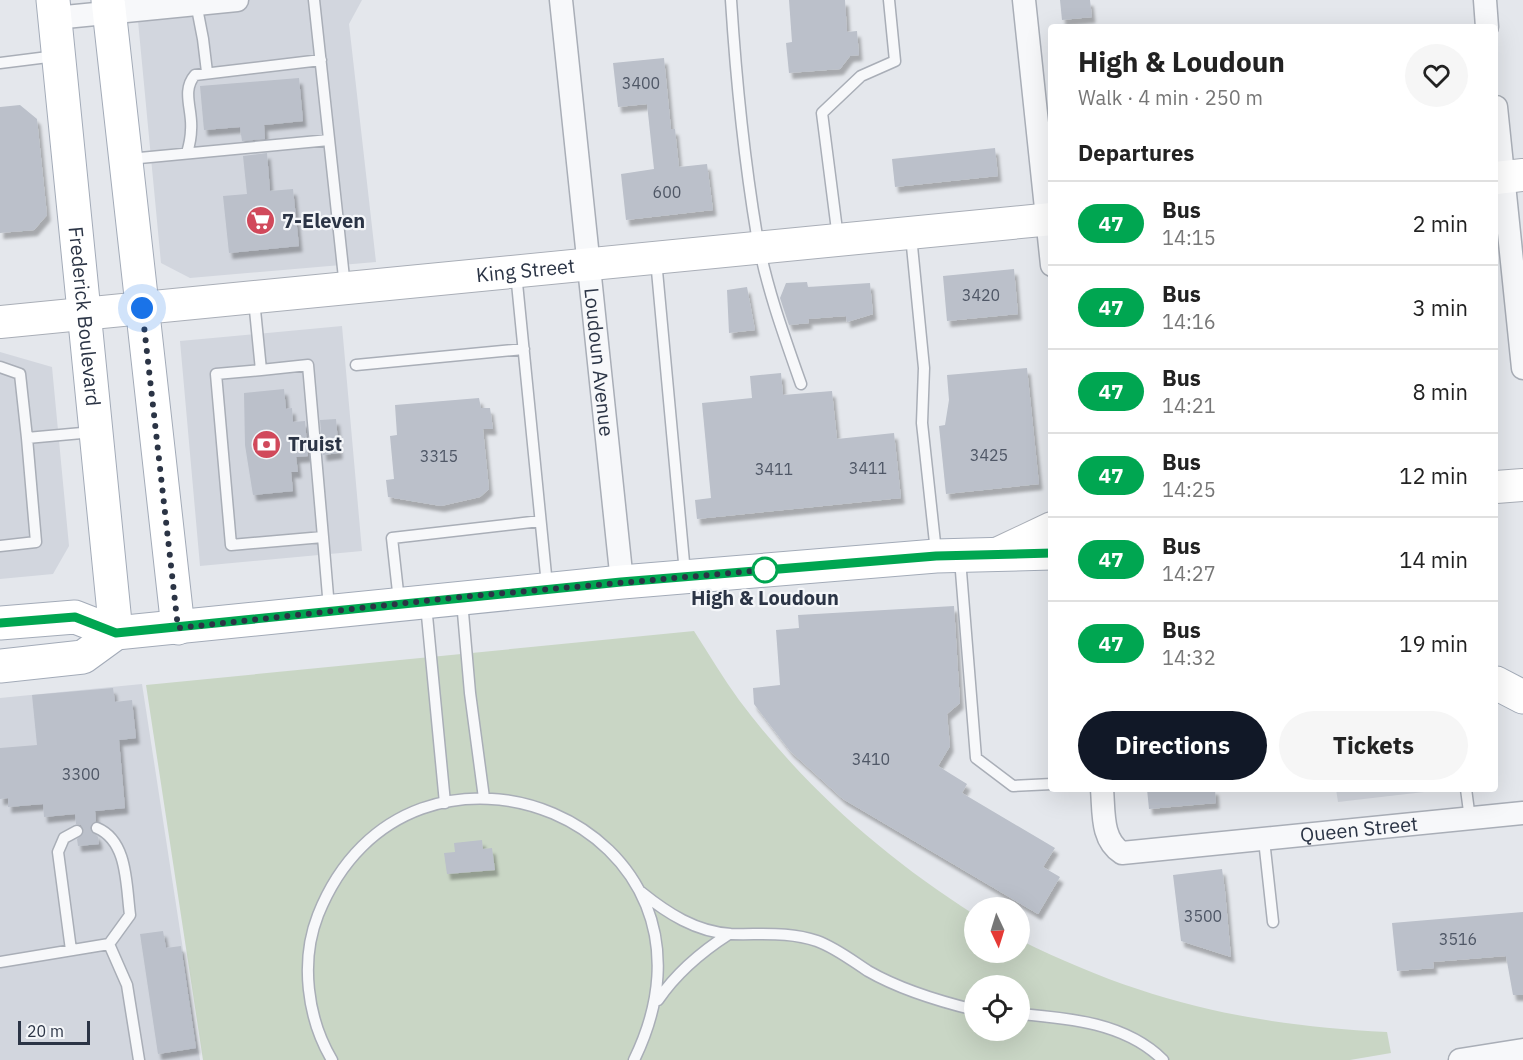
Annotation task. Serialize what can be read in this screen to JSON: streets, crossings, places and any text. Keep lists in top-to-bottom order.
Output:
{
  "streets": {
    "main road": ["Frederick Boulevard"],
    "street": ["King Street", "Loudoun Avenue", "Queen Street"]
  },
  "crossings": [
    ["King Street", "Frederick Boulevard"],
    ["King Street", "Loudoun Avenue"]
  ],
  "places": {
    "supermarket": ["7-Eleven"],
    "bank": ["Truist"],
    "other": ["High & Loudoun"]
  },
  "lines": ["bus line 47"],
  "house_numbers": [
    "3400",
    "600",
    "3420",
    "3425",
    "3315",
    "3411",
    "3411",
    "3410",
    "3300",
    "3500",
    "3516"
  ],
  "scale_bar": "20 m",
  "north": "bottom",
  "page": {
    "heading": [
      ["High & Loudoun", "Walk · 4 min · 250 m"],
      "Departures"
    ],
    "list": [
      {
        "mark": "47",
        "name": "Bus",
        "note": "14:15",
        "value": "2 min"
      },
      {
        "mark": "47",
        "name": "Bus",
        "note": "14:16",
        "value": "3 min"
      },
      {
        "mark": "47",
        "name": "Bus",
        "note": "14:21",
        "value": "8 min"
      },
      {
        "mark": "47",
        "name": "Bus",
        "note": "14:25",
        "value": "12 min"
      },
      {
        "mark": "47",
        "name": "Bus",
        "note": "14:27",
        "value": "14 min"
      },
      {
        "mark": "47",
        "name": "Bus",
        "note": "14:32",
        "value": "19 min"
      }
    ],
    "buttons": ["Directions", "Tickets"],
    "scale": "20 m"
  }
}
